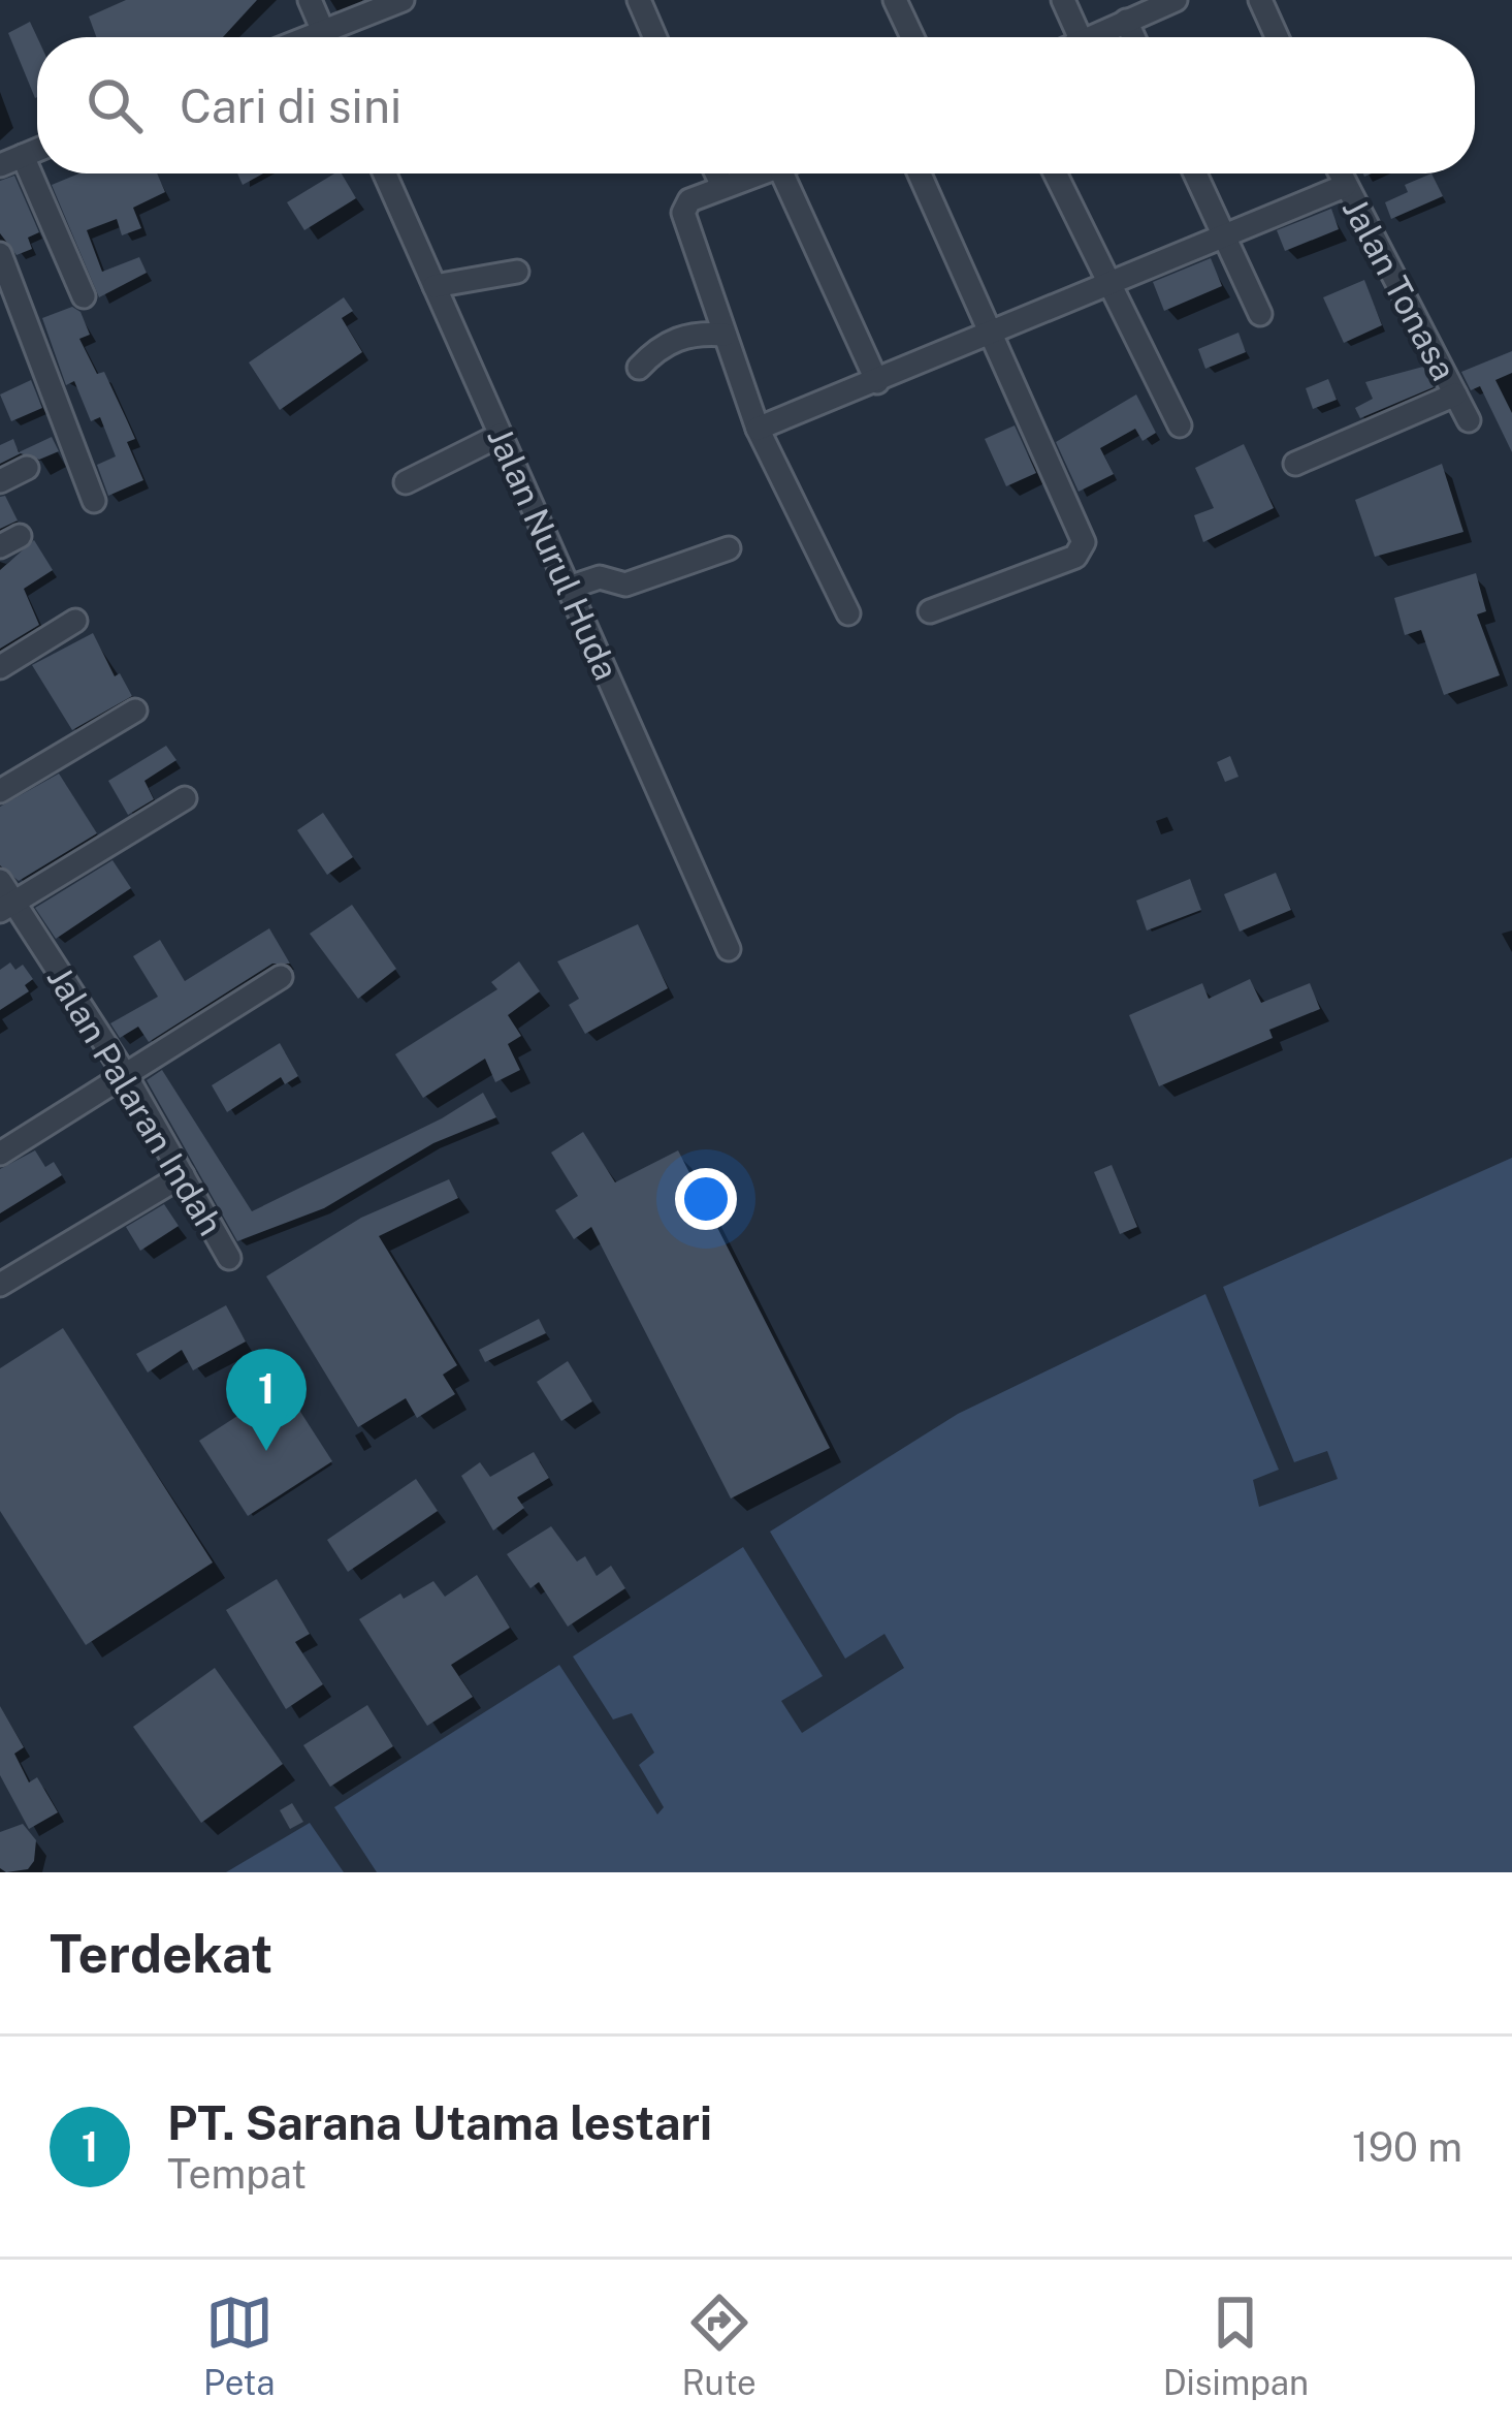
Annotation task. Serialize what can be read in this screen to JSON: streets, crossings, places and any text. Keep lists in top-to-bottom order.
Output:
{
  "streets": {
    "street": ["Jalan Tonasa", "Jalan Nurul Huda", "Jalan Palaran Indah"]
  },
  "page": {
    "search": "Cari di sini",
    "pins": "1",
    "heading": "Terdekat",
    "list": [
      {
        "mark": "1",
        "name": "PT. Sarana Utama lestari",
        "note": "Tempat",
        "value": "190 m"
      }
    ],
    "nav": ["Peta", "Rute", "Disimpan"]
  }
}
